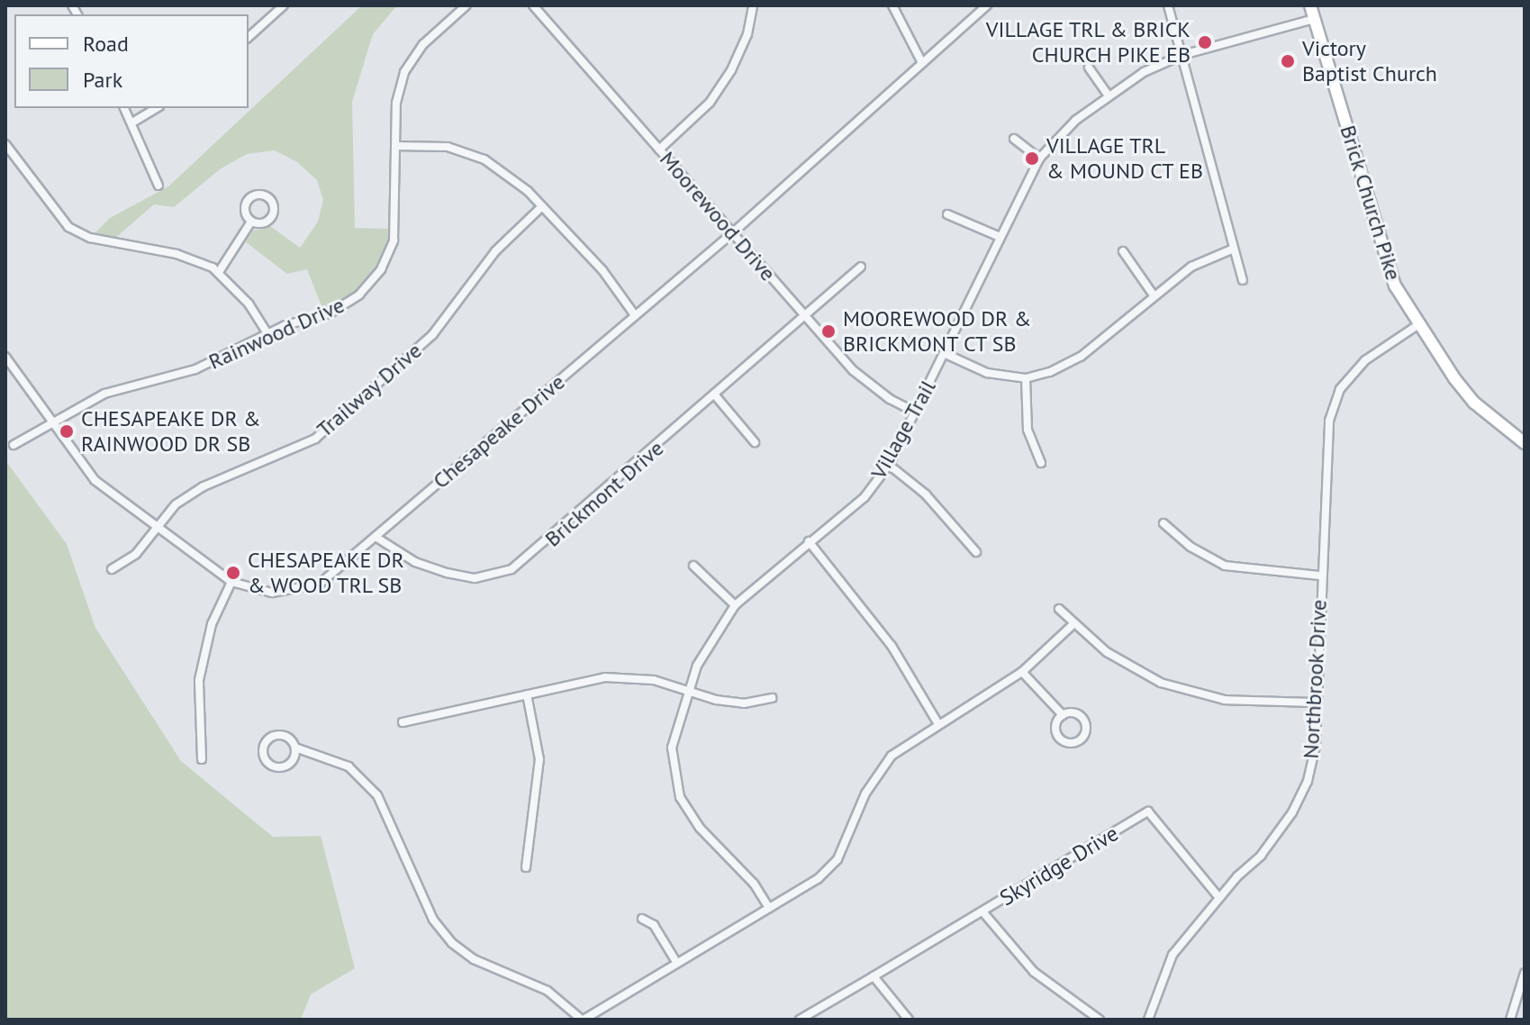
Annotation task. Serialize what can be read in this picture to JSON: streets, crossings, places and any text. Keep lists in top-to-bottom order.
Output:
{
  "streets": {
    "main road": ["Brick Church Pike"],
    "street": [
      "Moorewood Drive",
      "Rainwood Drive",
      "Trailway Drive",
      "Village Trail",
      "Chesapeake Drive",
      "Brickmont Drive",
      "Northbrook Drive",
      "Skyridge Drive"
    ]
  },
  "crossings": [
    ["Brick Church Pike", "Village Trail"],
    ["Brick Church Pike", "Northbrook Drive"],
    ["Moorewood Drive", "Village Trail"],
    ["Moorewood Drive", "Chesapeake Drive"],
    ["Moorewood Drive", "Brickmont Drive"],
    ["Rainwood Drive", "Chesapeake Drive"],
    ["Trailway Drive", "Chesapeake Drive"],
    ["Chesapeake Drive", "Brickmont Drive"],
    ["Northbrook Drive", "Skyridge Drive"]
  ],
  "places": [
    "VILLAGE TRL & BRICK CHURCH PIKE EB",
    "Victory Baptist Church",
    "VILLAGE TRL & MOUND CT EB",
    "MOOREWOOD DR & BRICKMONT CT SB",
    "CHESAPEAKE DR & RAINWOOD DR SB",
    "CHESAPEAKE DR & WOOD TRL SB"
  ],
  "legend": ["Road", "Park"]
}
